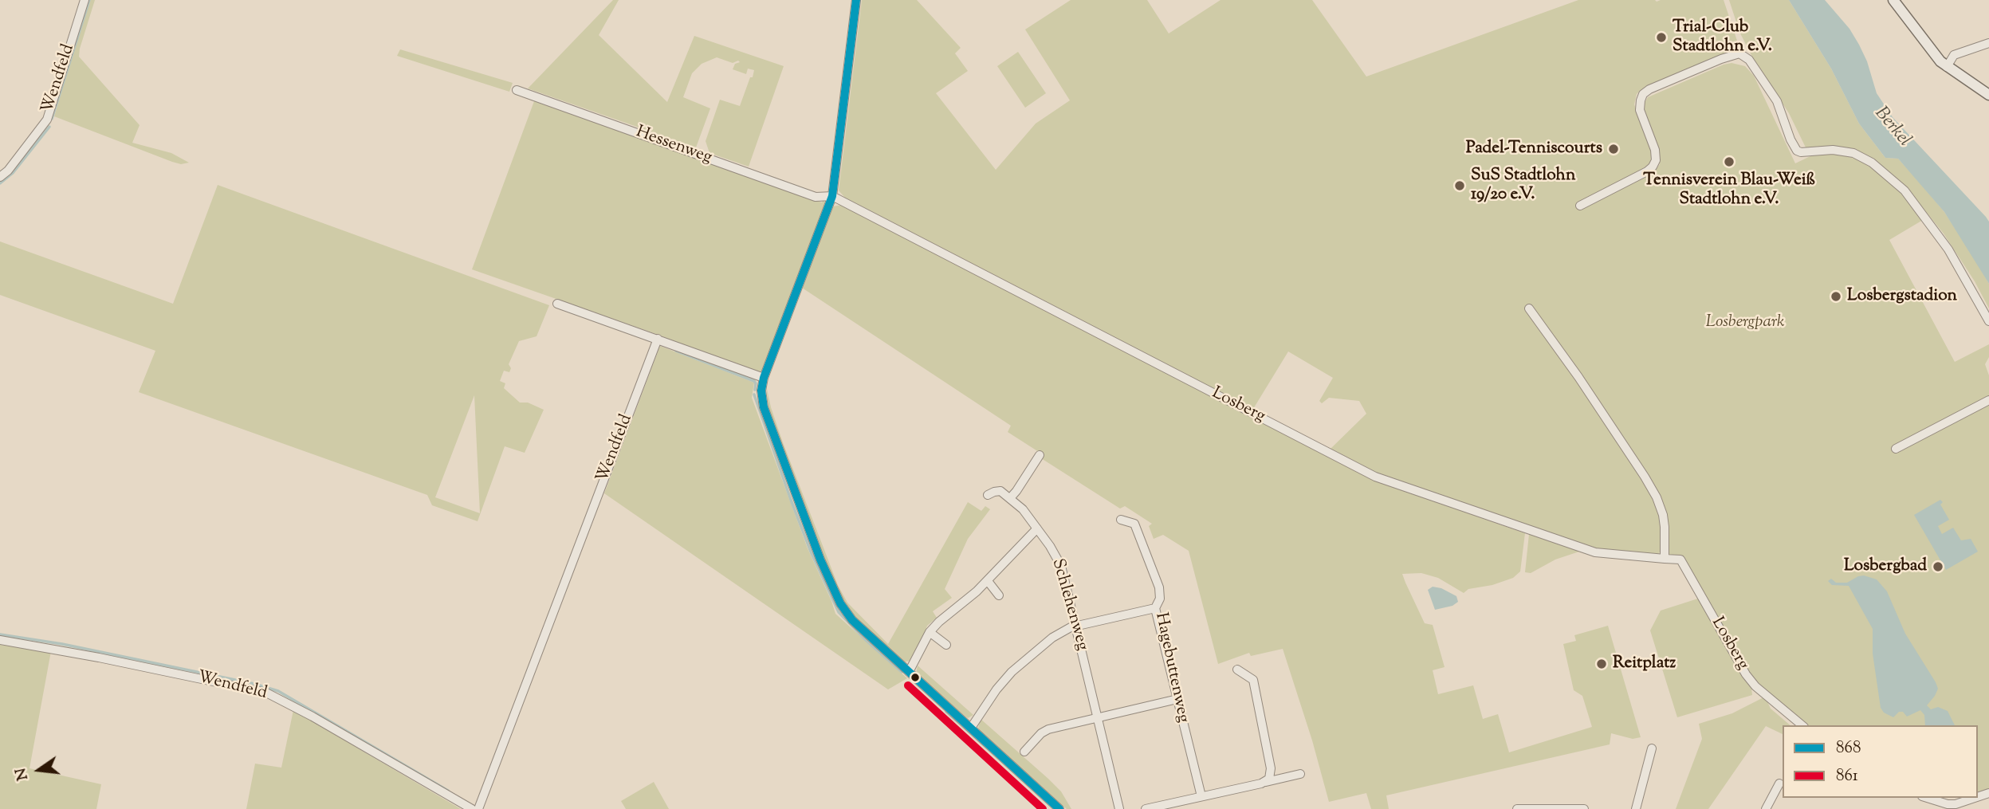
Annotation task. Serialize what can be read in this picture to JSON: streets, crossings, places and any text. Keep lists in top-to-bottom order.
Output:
{
  "streets": {
    "street": [
      "Wendfeld",
      "Hessenweg",
      "Losberg",
      "Schlehenweg",
      "Hagebuttenweg"
    ]
  },
  "crossings": [
    ["Hessenweg", "Losberg"]
  ],
  "water": ["Berkel"],
  "parks": ["Losbergpark"],
  "places": [
    "Trial-Club Stadtlohn e.V.",
    "Padel-Tenniscourts",
    "Tennisverein Blau-Weiß Stadtlohn e.V.",
    "SuS Stadtlohn 19/20 e.V.",
    "Losbergstadion",
    "Losbergbad",
    "Reitplatz"
  ],
  "lines": ["transit line 868", "transit line 861"],
  "legend": ["868", "861"],
  "north": "left"
}
